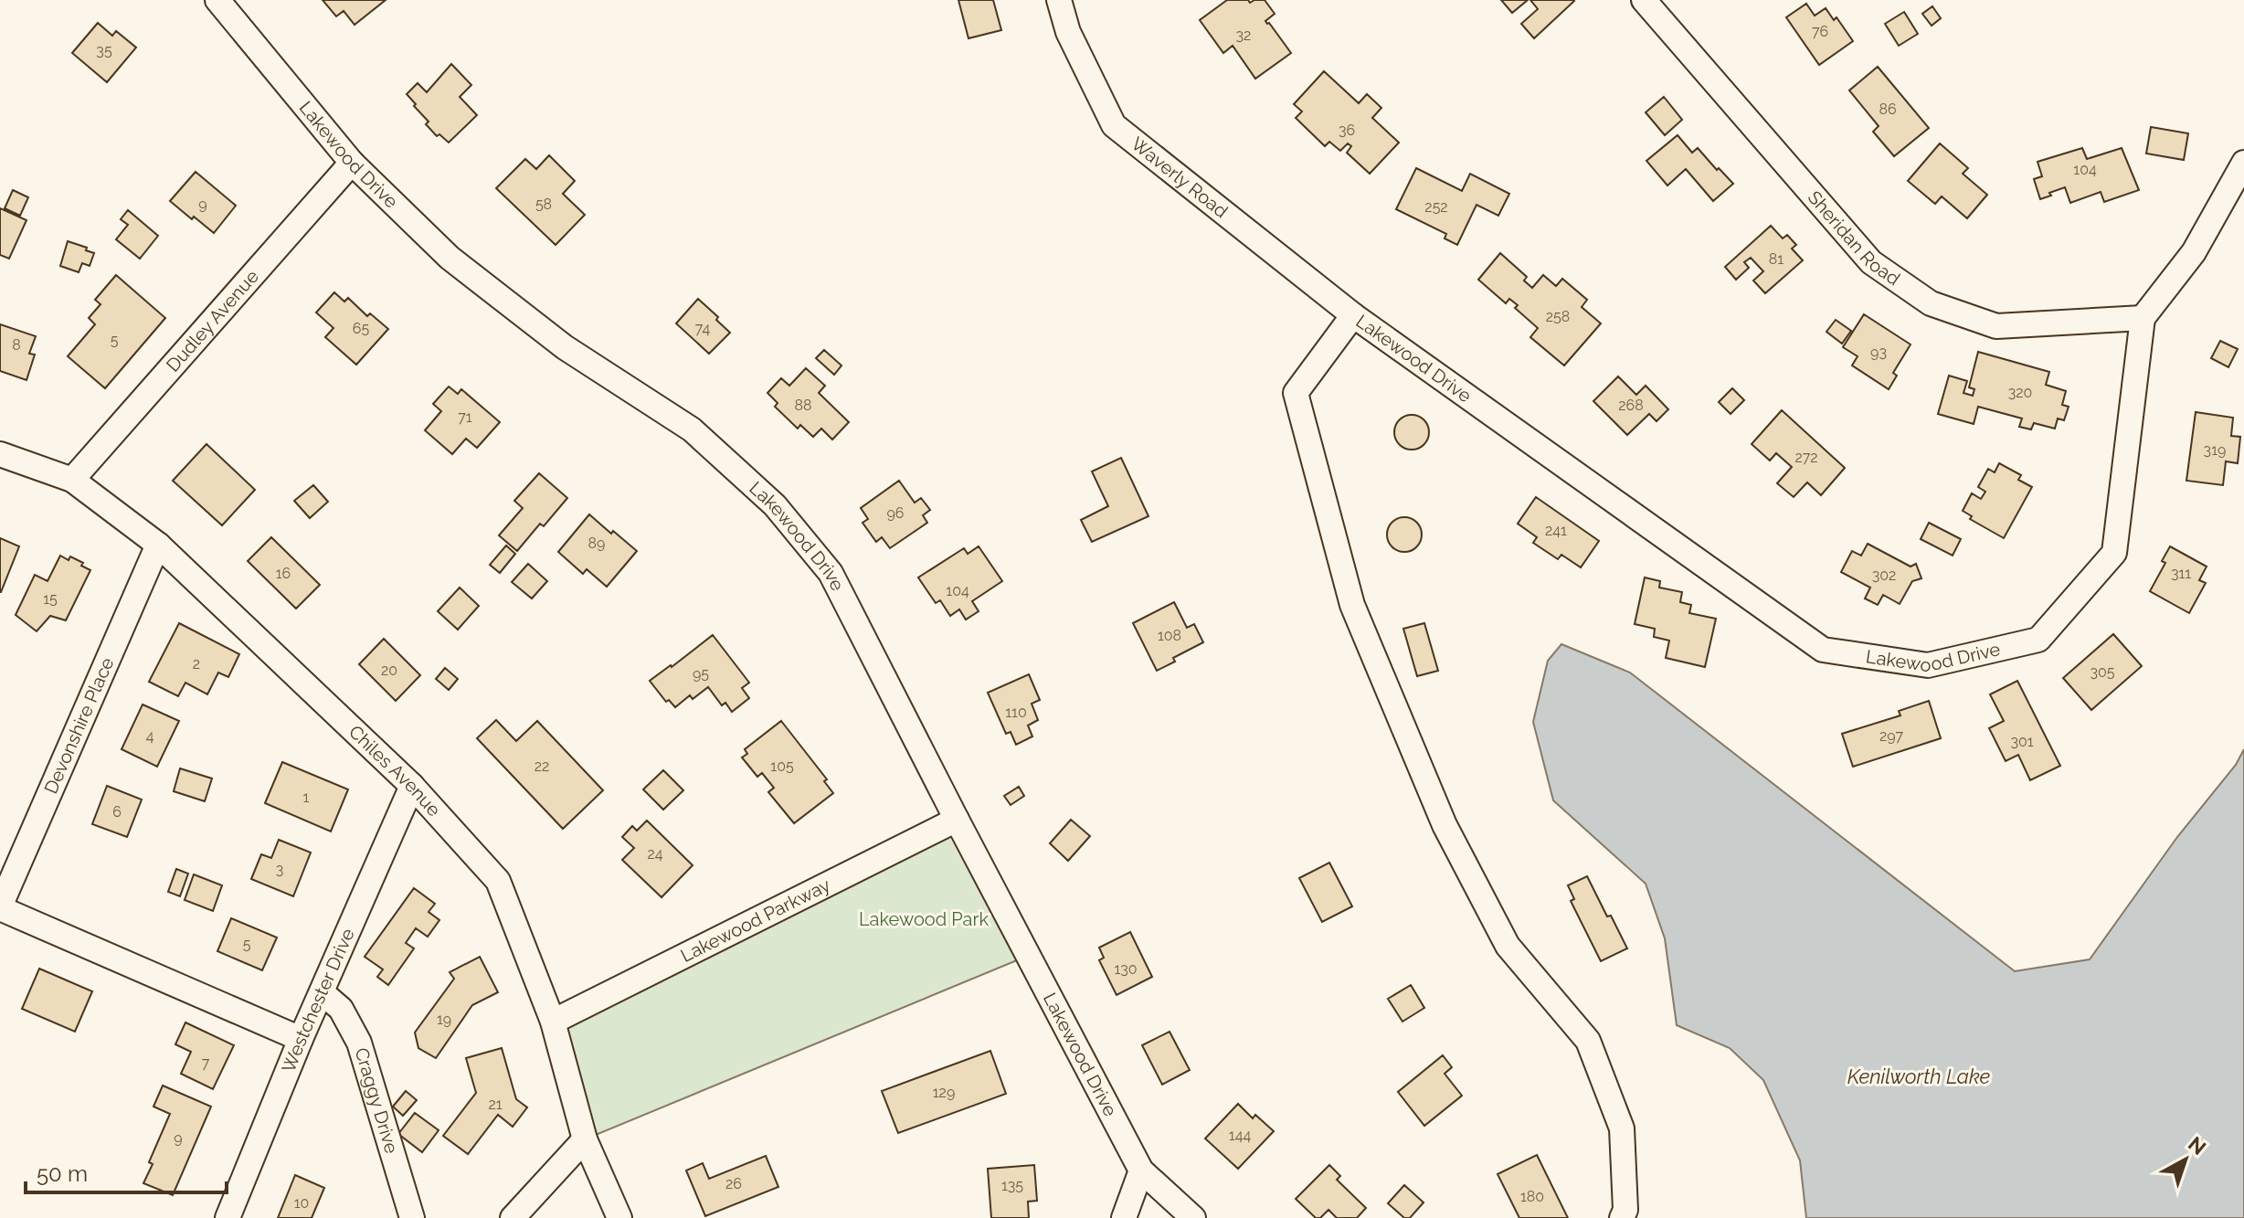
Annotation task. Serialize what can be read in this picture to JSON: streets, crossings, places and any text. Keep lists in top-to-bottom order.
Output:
{
  "streets": {
    "street": [
      "Lakewood Drive",
      "Waverly Road",
      "Sheridan Road",
      "Dudley Avenue",
      "Devonshire Place",
      "Chiles Avenue",
      "Lakewood Parkway",
      "Westchester Drive",
      "Craggy Drive"
    ]
  },
  "crossings": [
    ["Lakewood Drive", "Waverly Road"],
    ["Lakewood Drive", "Sheridan Road"],
    ["Lakewood Drive", "Dudley Avenue"],
    ["Lakewood Drive", "Lakewood Parkway"],
    ["Dudley Avenue", "Chiles Avenue"],
    ["Devonshire Place", "Chiles Avenue"],
    ["Devonshire Place", "Westchester Drive"],
    ["Chiles Avenue", "Lakewood Parkway"],
    ["Chiles Avenue", "Westchester Drive"],
    ["Westchester Drive", "Craggy Drive"]
  ],
  "water": ["Kenilworth Lake"],
  "parks": ["Lakewood Park"],
  "house_numbers": [
    "76",
    "32",
    "35",
    "86",
    "36",
    "104",
    "9",
    "58",
    "252",
    "81",
    "258",
    "65",
    "74",
    "5",
    "8",
    "93",
    "320",
    "88",
    "268",
    "71",
    "319",
    "272",
    "96",
    "241",
    "89",
    "16",
    "311",
    "302",
    "104",
    "15",
    "108",
    "2",
    "20",
    "305",
    "95",
    "110",
    "4",
    "297",
    "301",
    "22",
    "105",
    "1",
    "6",
    "24",
    "3",
    "5",
    "130",
    "19",
    "7",
    "129",
    "21",
    "144",
    "9",
    "26",
    "135",
    "180",
    "10"
  ],
  "scale_bar": "50 m",
  "north": "top right"
}
